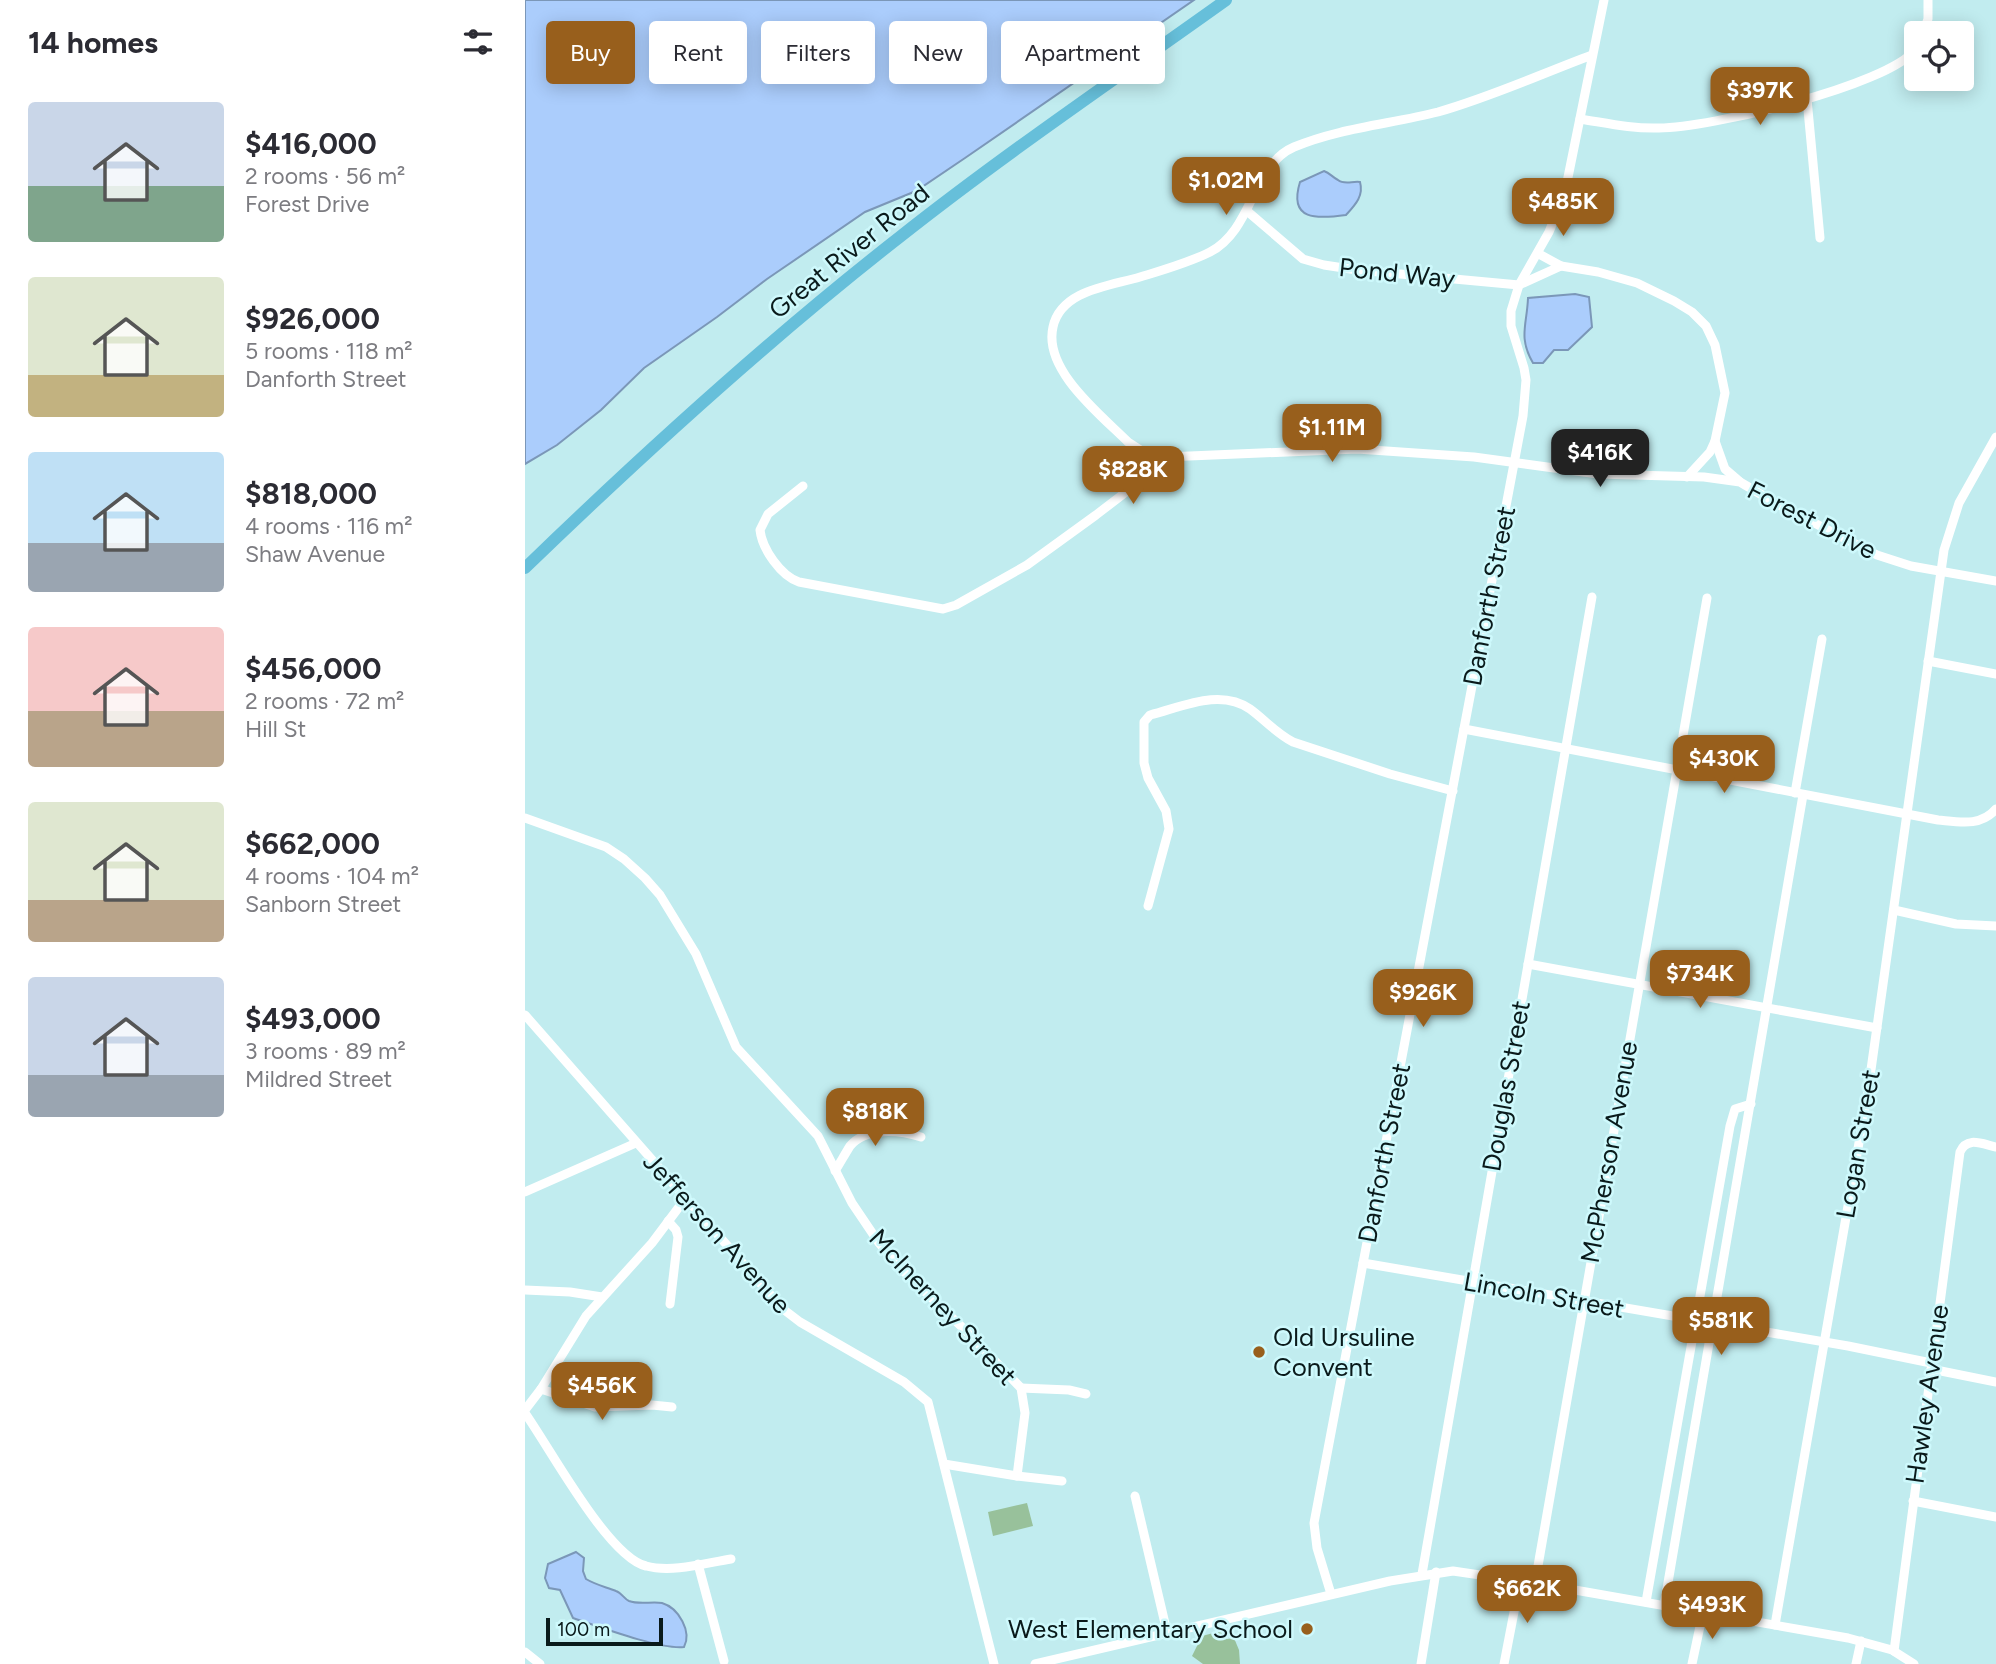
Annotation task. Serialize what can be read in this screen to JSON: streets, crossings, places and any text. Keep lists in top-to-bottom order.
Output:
{
  "streets": {
    "main road": ["Great River Road"],
    "street": [
      "Pond Way",
      "Forest Drive",
      "Danforth Street",
      "Douglas Street",
      "Logan Street",
      "McPherson Avenue",
      "Jefferson Avenue",
      "Lincoln Street",
      "McInerney Street",
      "Hawley Avenue"
    ]
  },
  "crossings": [
    ["Pond Way", "Forest Drive"],
    ["Pond Way", "Danforth Street"],
    ["Forest Drive", "Danforth Street"],
    ["Forest Drive", "Logan Street"],
    ["Danforth Street", "Lincoln Street"],
    ["Douglas Street", "Lincoln Street"],
    ["Logan Street", "Lincoln Street"],
    ["McPherson Avenue", "Lincoln Street"],
    ["Lincoln Street", "Hawley Avenue"]
  ],
  "places": ["Old Ursuline Convent", "West Elementary School"],
  "scale_bar": "100 m",
  "page": {
    "heading": "14 homes",
    "chip": [
      "Buy",
      "Rent",
      "Filters",
      "New",
      "Apartment"
    ],
    "price": [
      "$397K",
      "$1.02M",
      "$485K",
      "$1.11M",
      "$416K",
      "$828K",
      "$430K",
      "$734K",
      "$926K",
      "$818K",
      "$581K",
      "$456K",
      "$662K",
      "$493K"
    ],
    "list": [
      {
        "name": "$416,000",
        "note": "2 rooms · 56 m² · Forest Drive"
      },
      {
        "name": "$926,000",
        "note": "5 rooms · 118 m² · Danforth Street"
      },
      {
        "name": "$818,000",
        "note": "4 rooms · 116 m² · Shaw Avenue"
      },
      {
        "name": "$456,000",
        "note": "2 rooms · 72 m² · Hill St"
      },
      {
        "name": "$662,000",
        "note": "4 rooms · 104 m² · Sanborn Street"
      },
      {
        "name": "$493,000",
        "note": "3 rooms · 89 m² · Mildred Street"
      }
    ],
    "scale": "100 m"
  }
}
